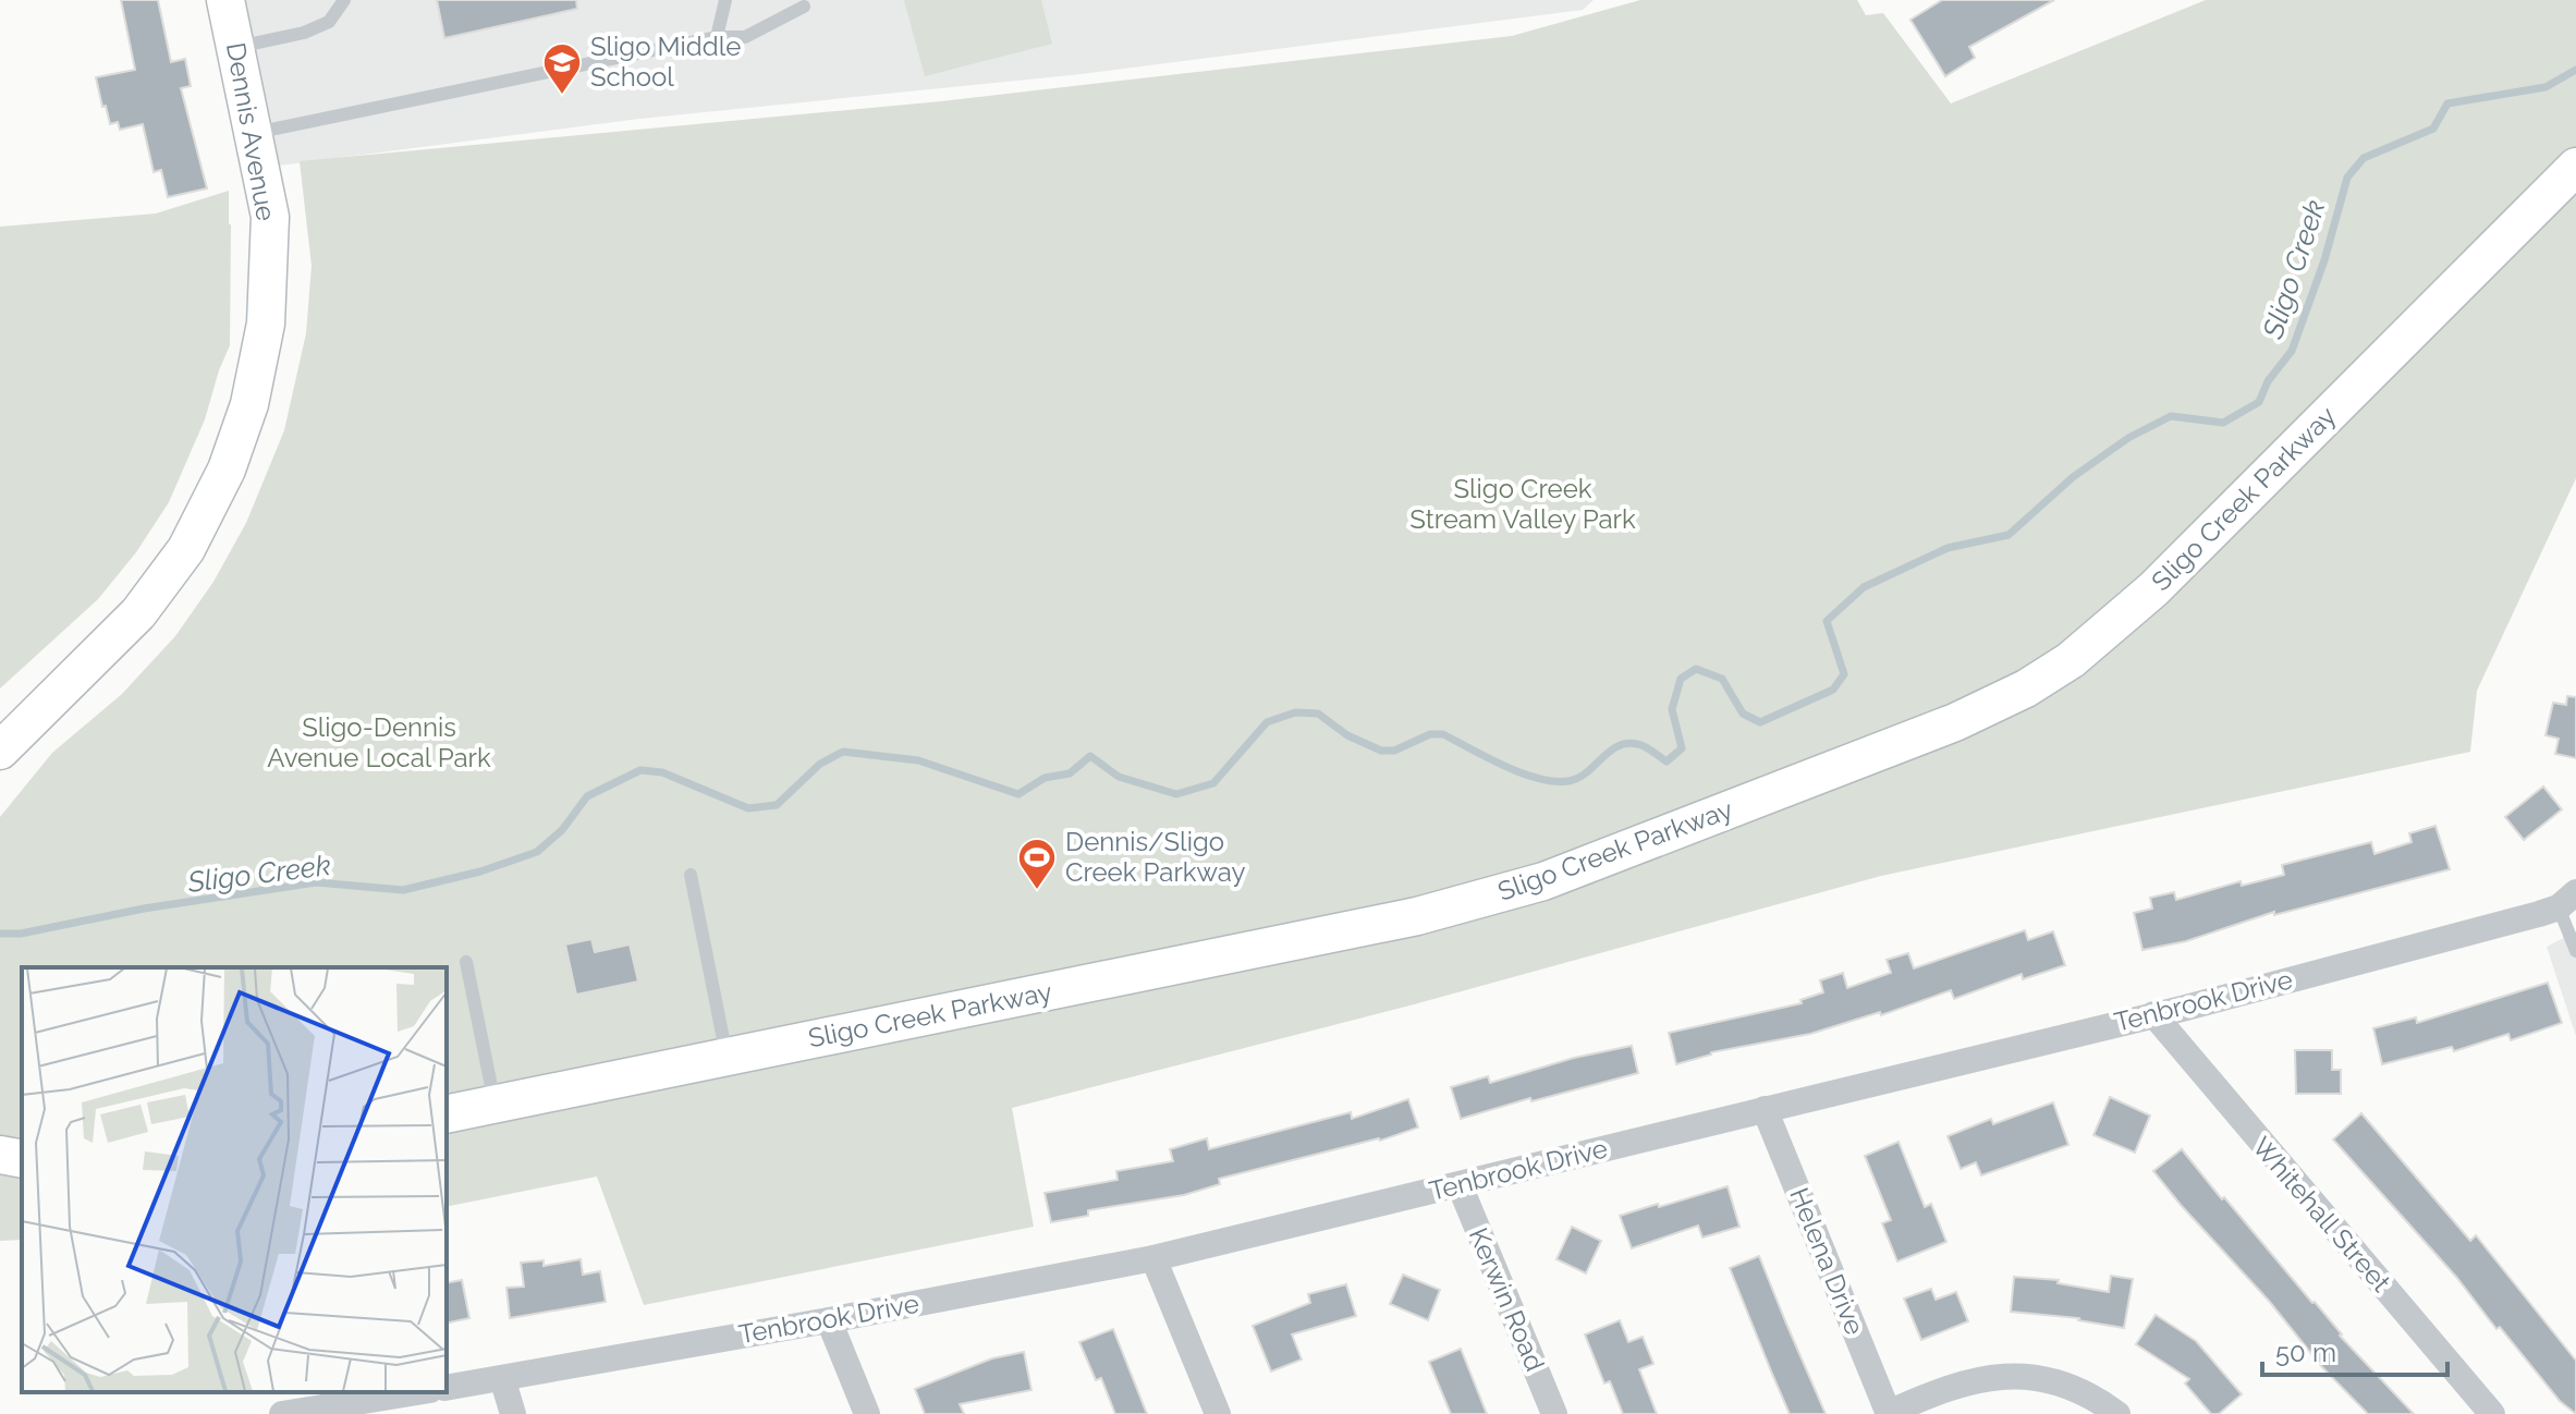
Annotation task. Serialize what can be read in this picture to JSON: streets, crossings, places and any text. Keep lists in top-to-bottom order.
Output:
{
  "streets": {
    "street": [
      "Dennis Avenue",
      "Sligo Creek Parkway",
      "Tenbrook Drive",
      "Whitehall Street",
      "Helena Drive",
      "Kerwin Road"
    ]
  },
  "crossings": [
    ["Tenbrook Drive", "Whitehall Street"],
    ["Tenbrook Drive", "Helena Drive"],
    ["Tenbrook Drive", "Kerwin Road"]
  ],
  "water": ["Sligo Creek"],
  "parks": ["Sligo Creek Stream Valley Park", "Sligo-Dennis Avenue Local Park"],
  "places": {
    "school or university": ["Sligo Middle School"],
    "sports": ["Dennis/Sligo Creek Parkway"]
  },
  "scale_bar": "50 m"
}
